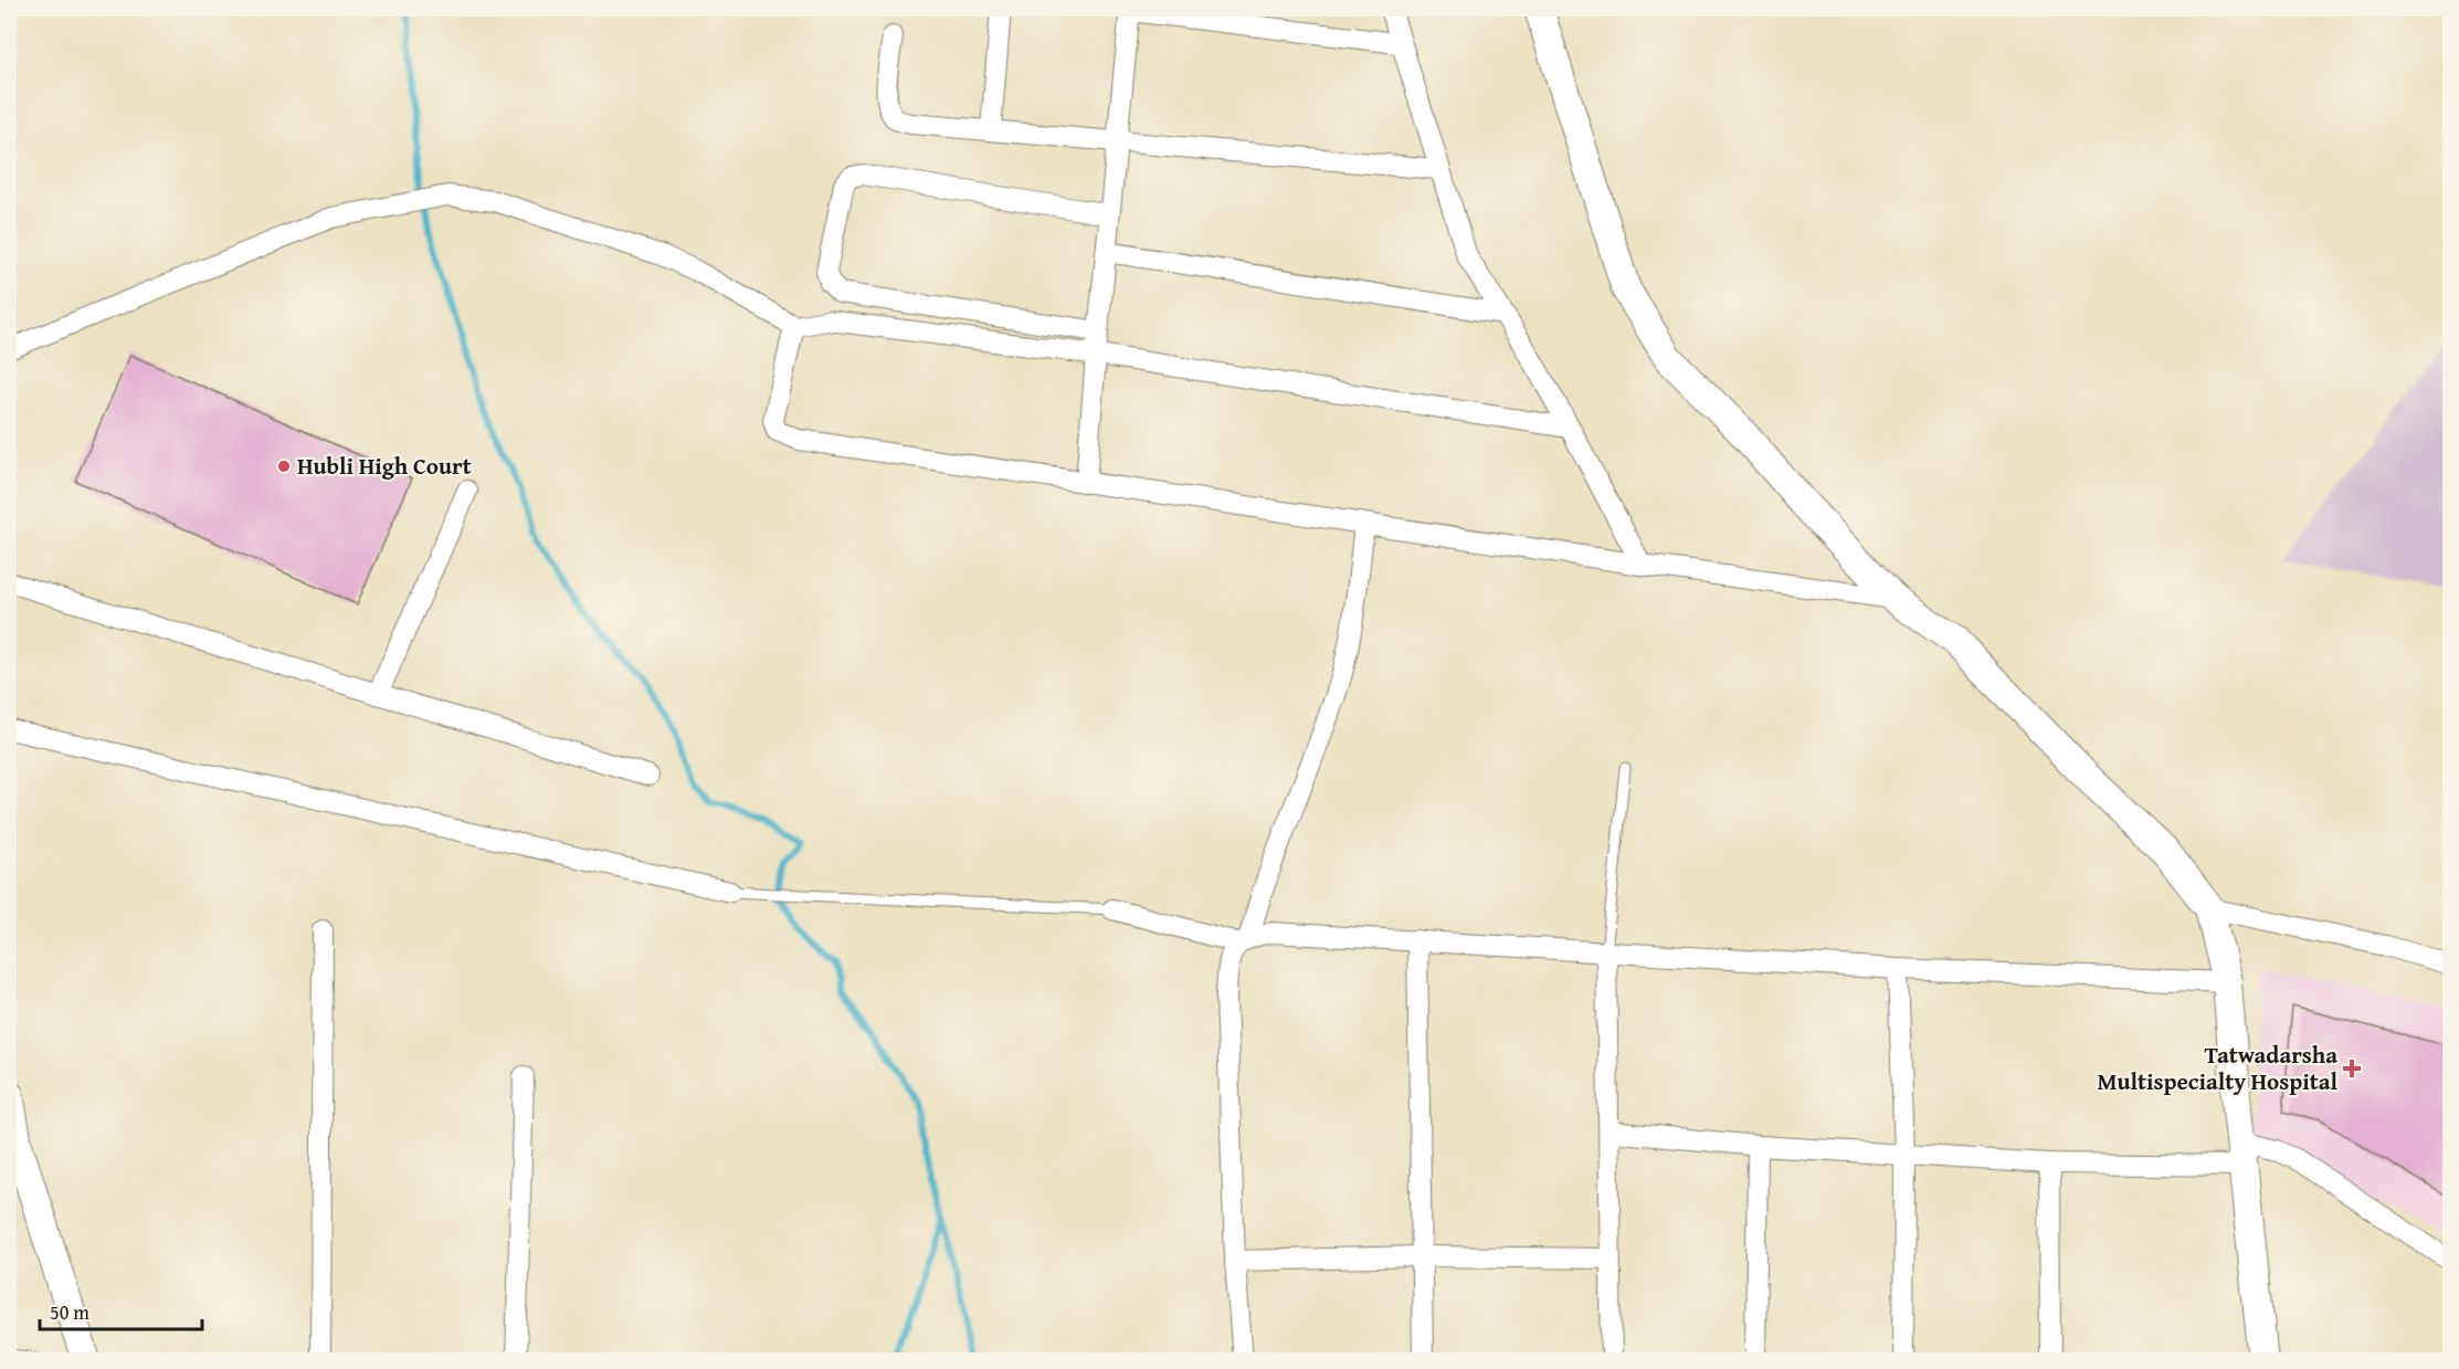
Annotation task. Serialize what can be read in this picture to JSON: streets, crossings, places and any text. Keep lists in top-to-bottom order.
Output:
{
  "places": {
    "other": ["Hubli High Court"],
    "health": ["Tatwadarsha Multispecialty Hospital"]
  },
  "scale_bar": "50 m"
}
